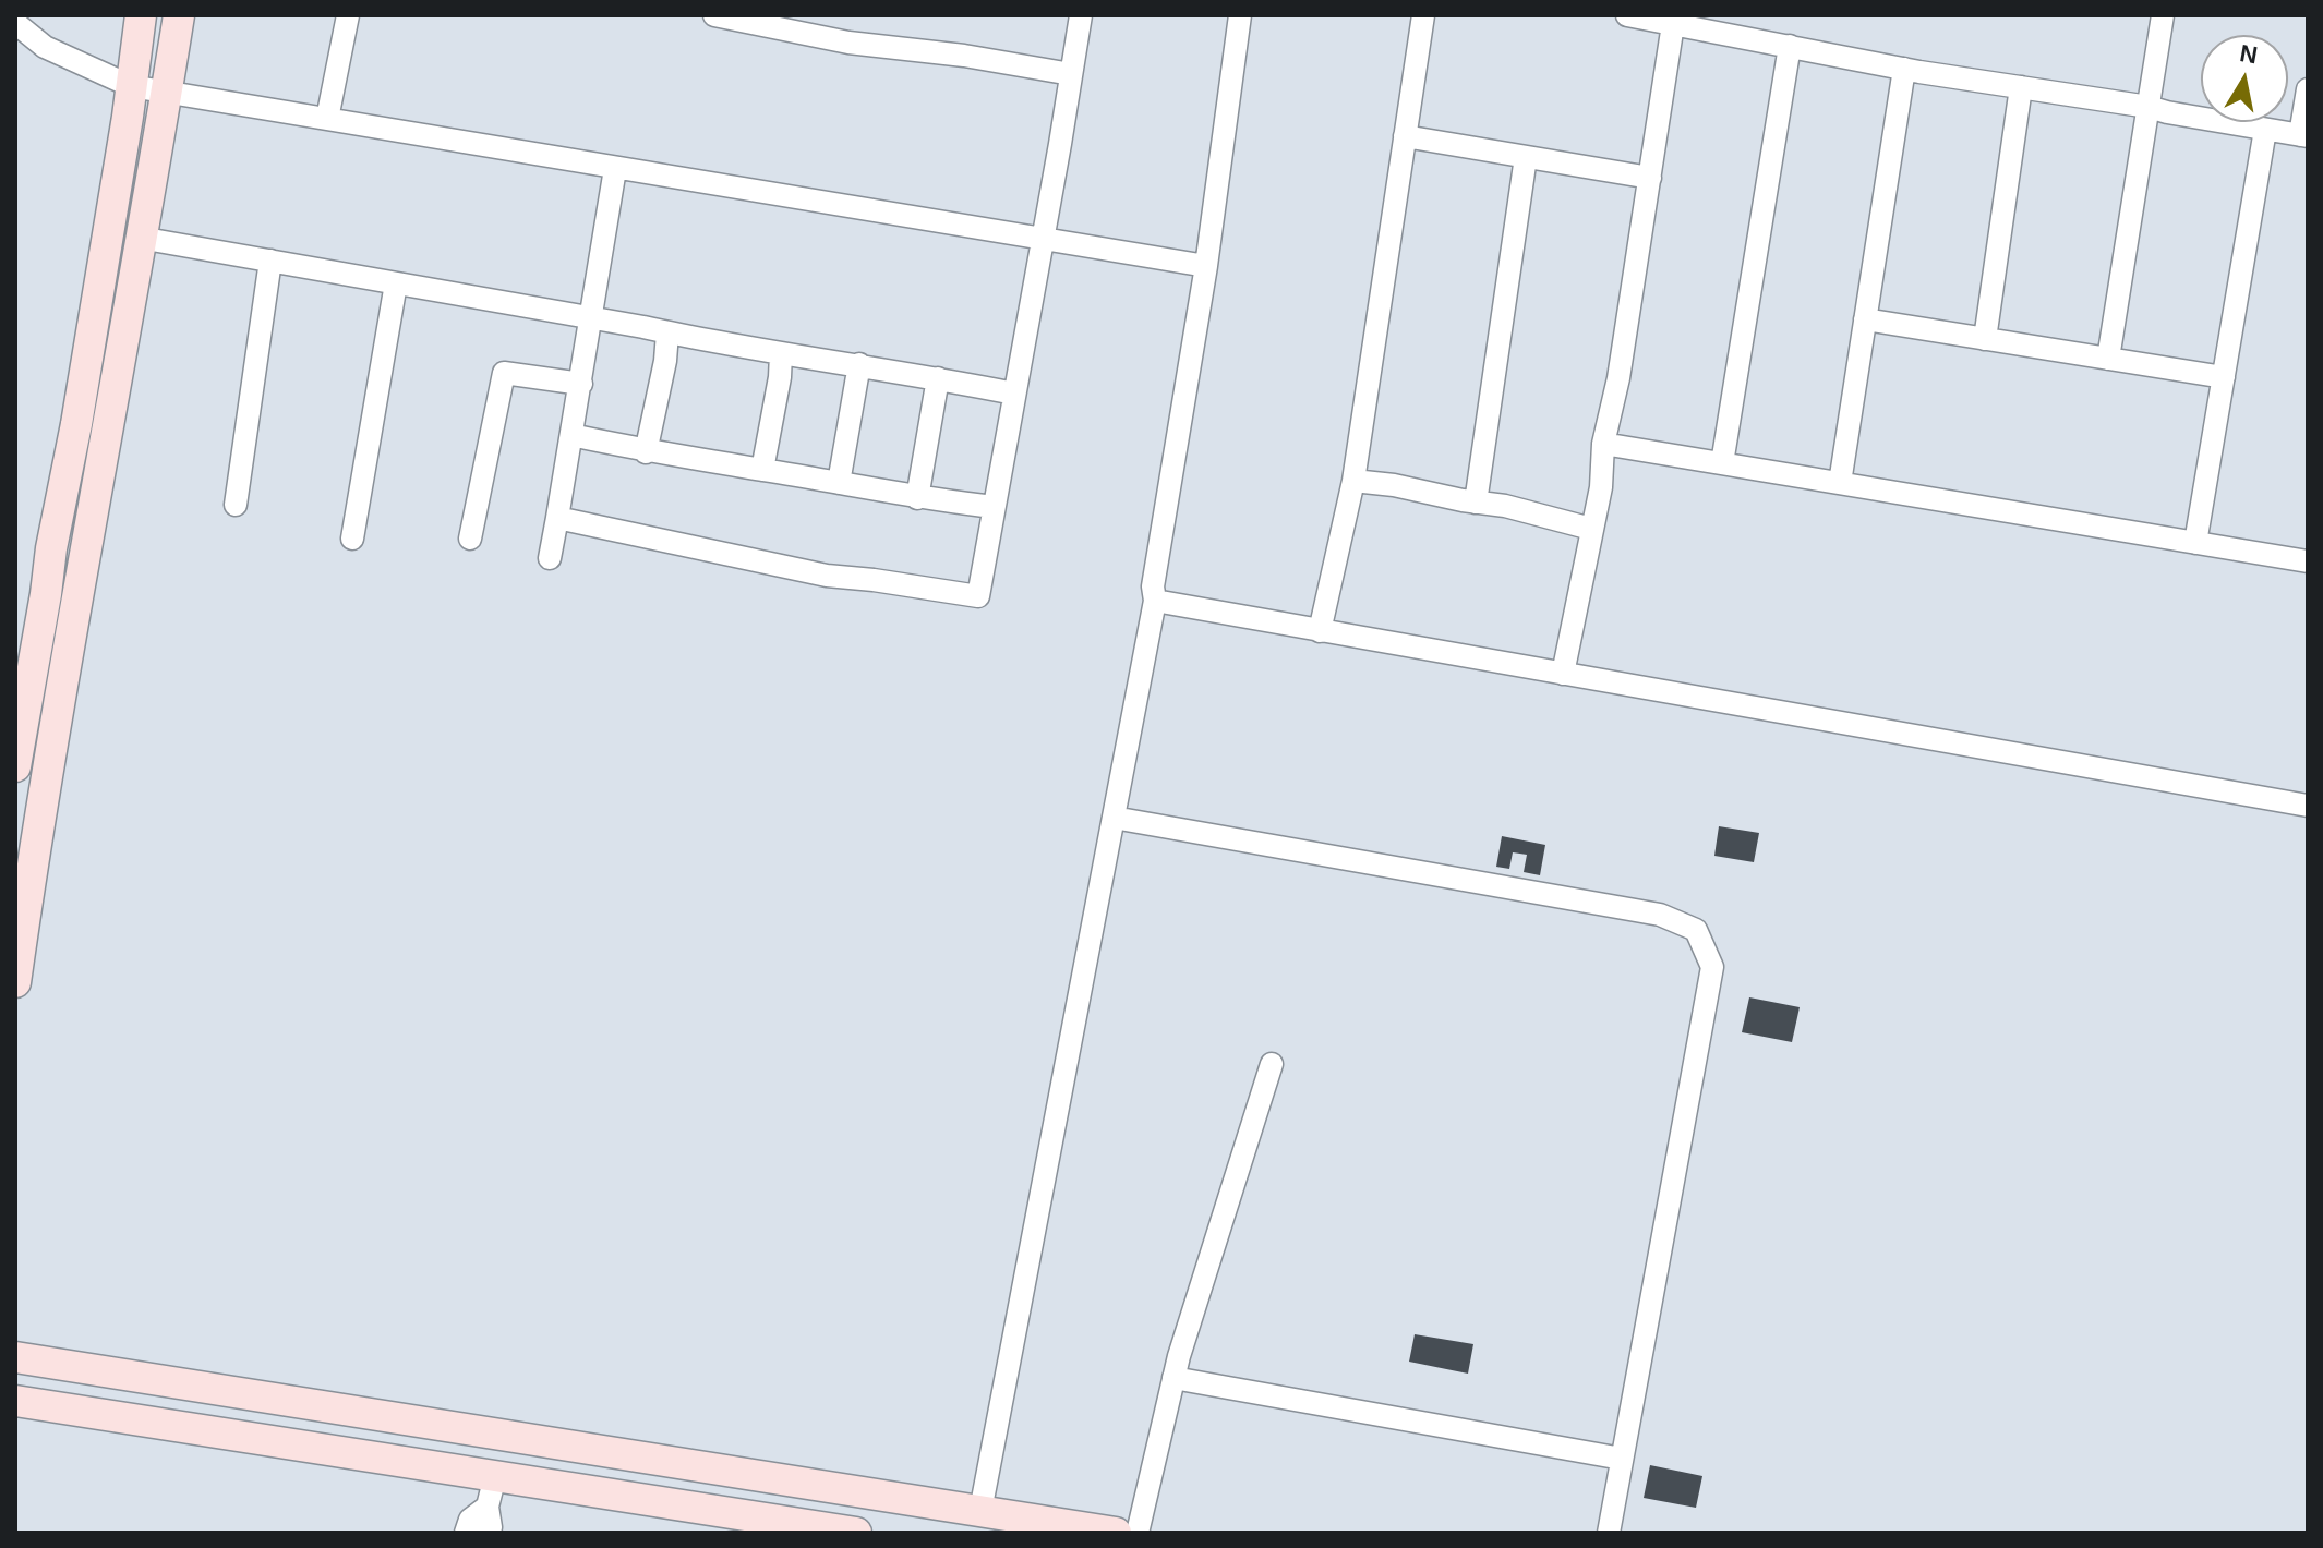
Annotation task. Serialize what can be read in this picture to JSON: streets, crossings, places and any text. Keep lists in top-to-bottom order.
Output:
{
  "north": "top"
}
